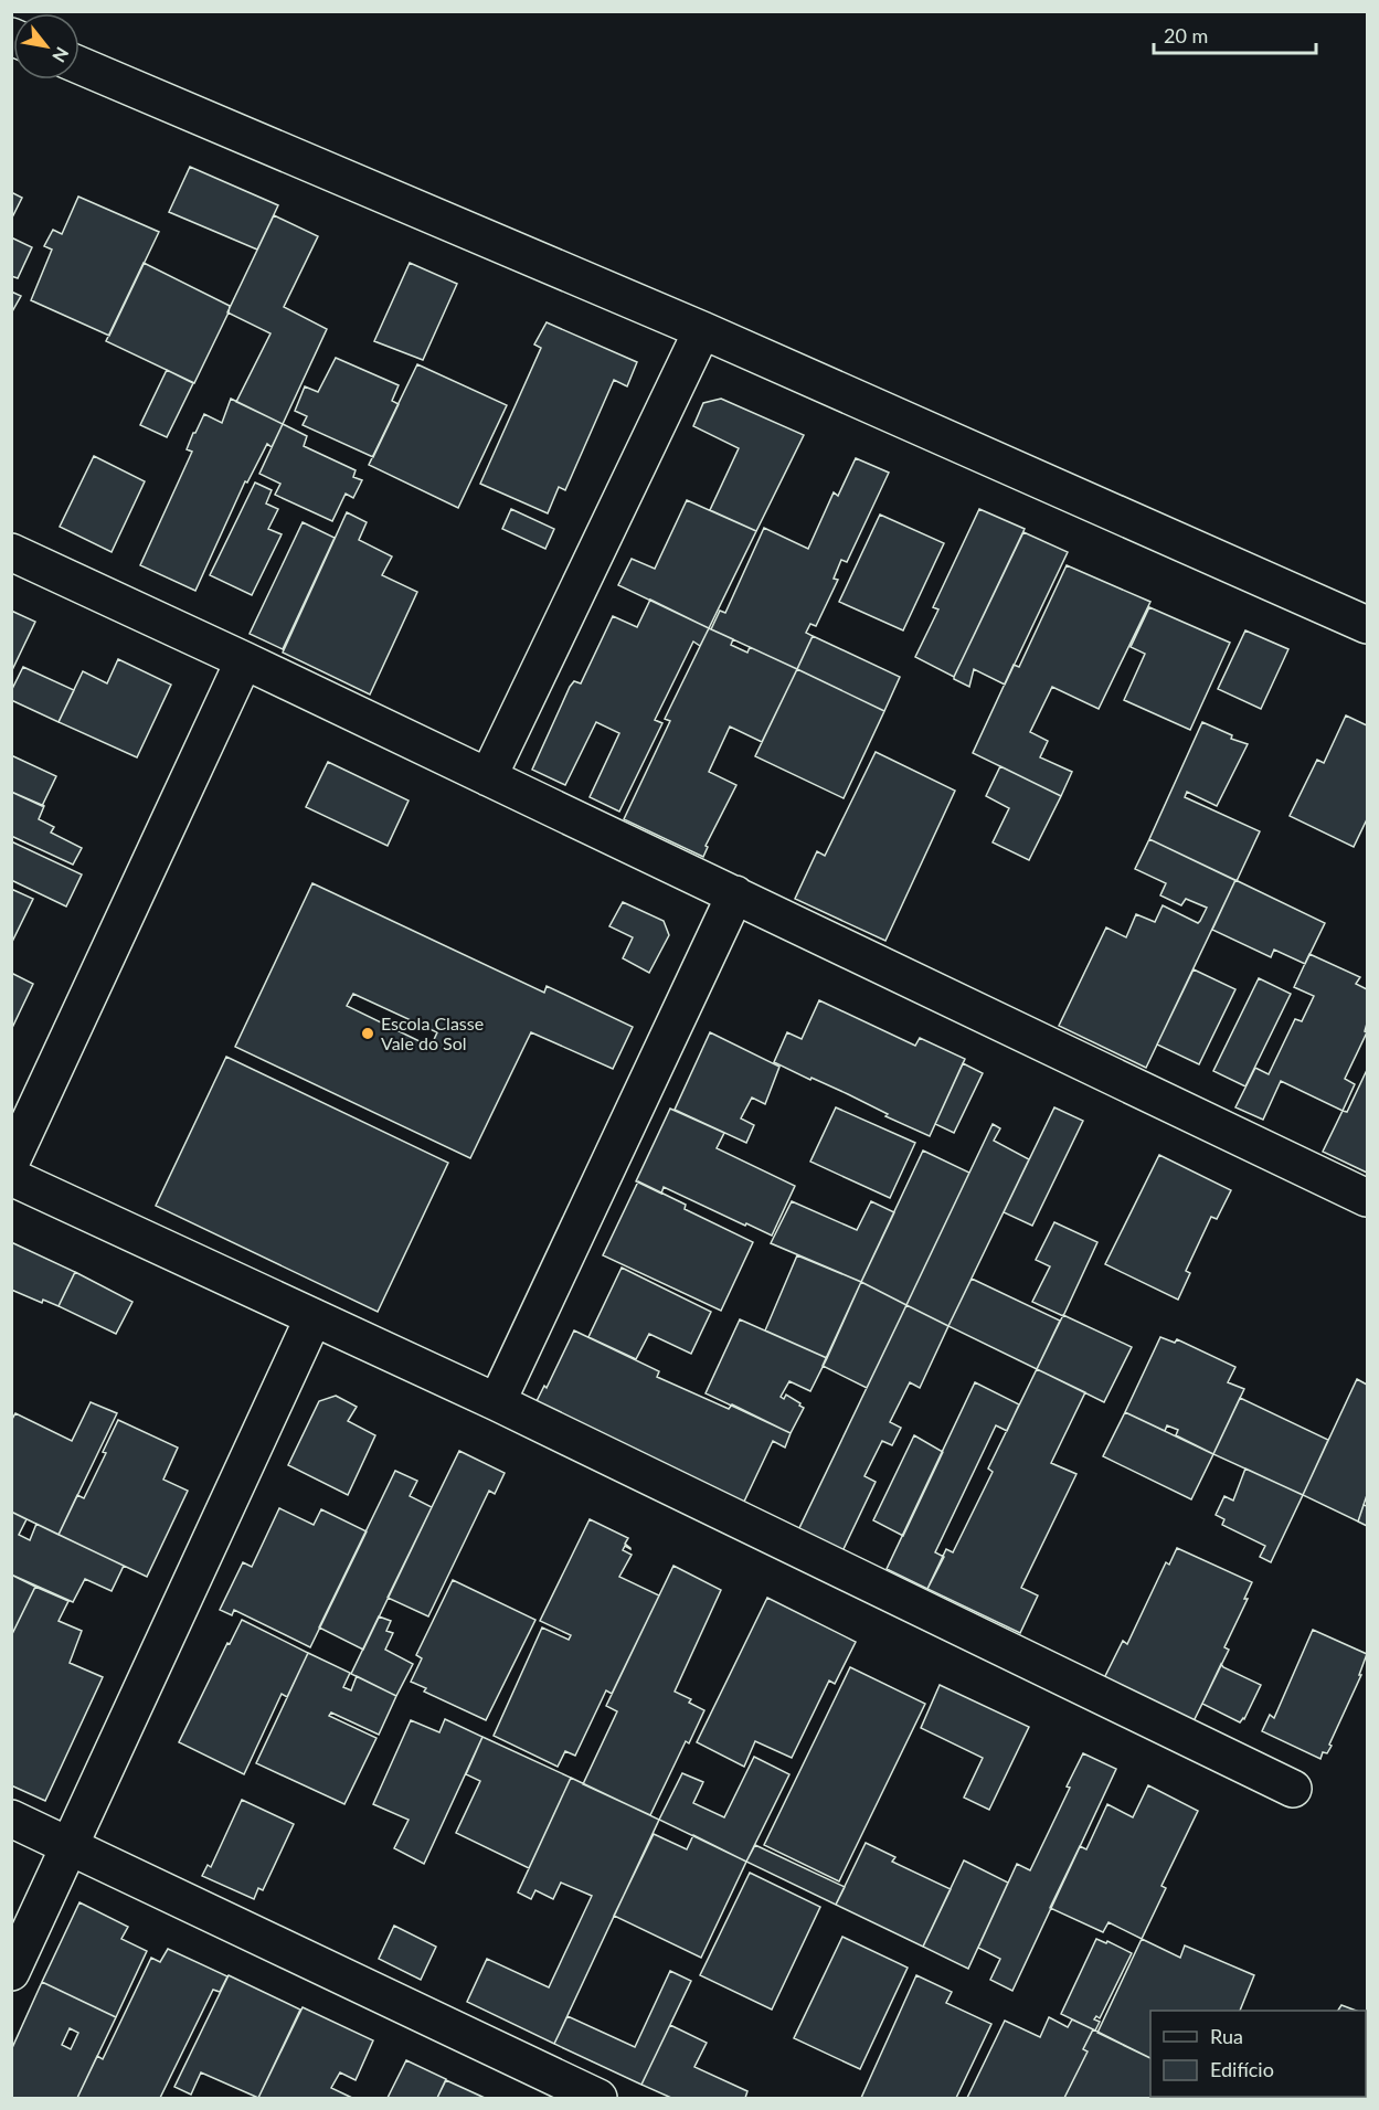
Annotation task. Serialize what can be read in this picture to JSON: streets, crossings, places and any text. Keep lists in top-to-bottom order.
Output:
{
  "places": ["Escola Classe Vale do Sol"],
  "legend": ["Rua", "Edifício"],
  "scale_bar": "20 m",
  "north": "bottom right"
}
